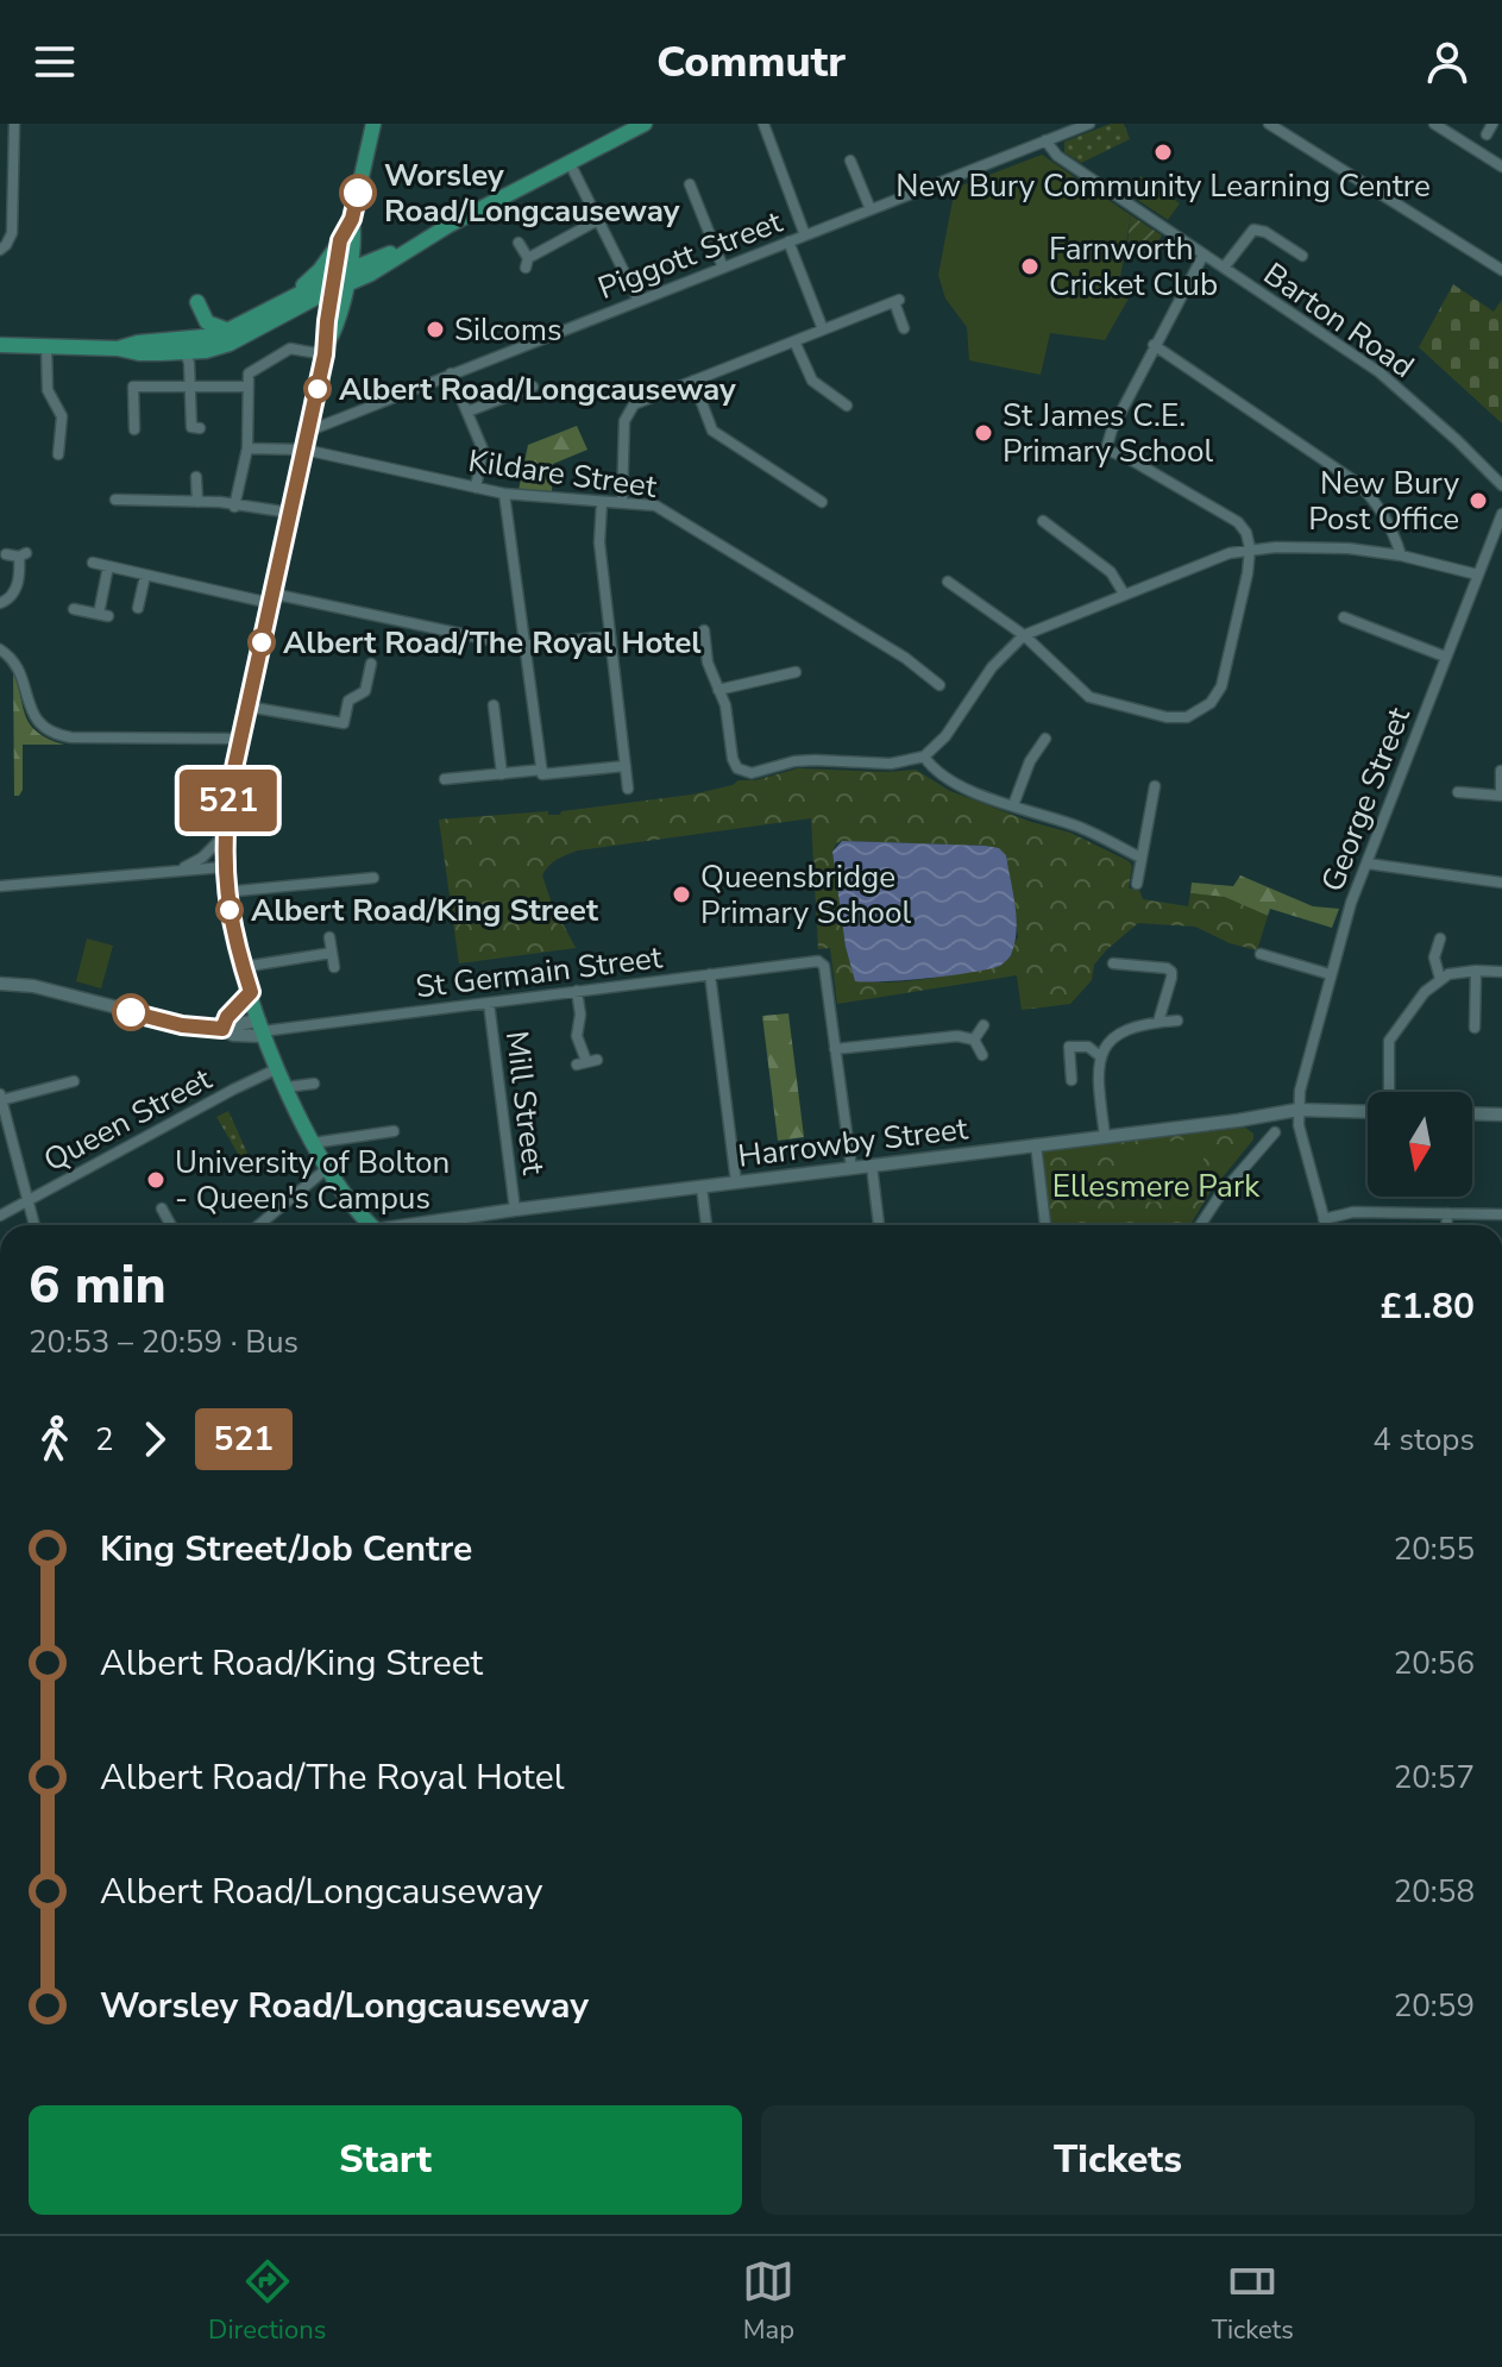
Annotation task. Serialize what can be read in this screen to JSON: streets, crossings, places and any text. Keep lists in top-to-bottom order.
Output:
{
  "streets": {
    "street": [
      "Piggott Street",
      "Barton Road",
      "Kildare Street",
      "George Street",
      "St Germain Street",
      "Mill Street",
      "Queen Street",
      "Harrowby Street"
    ]
  },
  "crossings": [
    ["Piggott Street", "Barton Road"],
    ["George Street", "Harrowby Street"],
    ["St Germain Street", "Mill Street"],
    ["Mill Street", "Harrowby Street"]
  ],
  "parks": ["Ellesmere Park"],
  "places": [
    "New Bury Community Learning Centre",
    "Worsley Road/Longcauseway",
    "Farnworth Cricket Club",
    "Silcoms",
    "Albert Road/Longcauseway",
    "St James C.E. Primary School",
    "New Bury Post Office",
    "Albert Road/The Royal Hotel",
    "Queensbridge Primary School",
    "Albert Road/King Street",
    "University of Bolton - Queen's Campus"
  ],
  "lines": ["bus line 521"],
  "north": "bottom",
  "page": {
    "header": "Commutr",
    "on_map": "521",
    "heading": ["6 min", "20:53 – 20:59 · Bus", "£1.80"],
    "legs": ["2", "521", "4 stops"],
    "list": [
      {
        "name": "King Street/Job Centre",
        "value": "20:55"
      },
      {
        "name": "Albert Road/King Street",
        "value": "20:56"
      },
      {
        "name": "Albert Road/The Royal Hotel",
        "value": "20:57"
      },
      {
        "name": "Albert Road/Longcauseway",
        "value": "20:58"
      },
      {
        "name": "Worsley Road/Longcauseway",
        "value": "20:59"
      }
    ],
    "buttons": ["Start", "Tickets"],
    "tabs": ["Directions", "Map", "Tickets"]
  }
}
